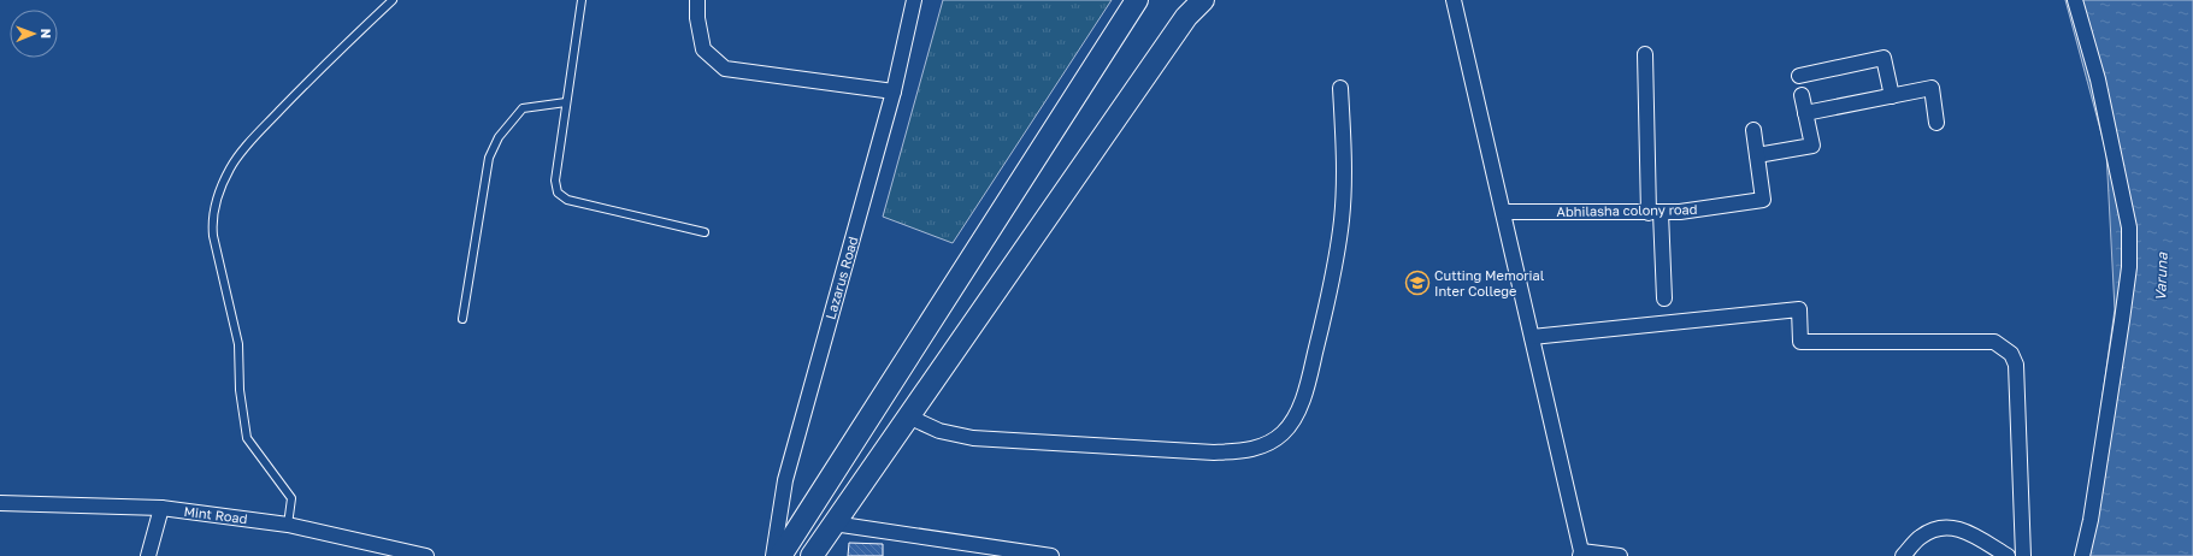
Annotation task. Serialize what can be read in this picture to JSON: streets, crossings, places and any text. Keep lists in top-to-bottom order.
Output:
{
  "streets": {
    "street": ["Abhilasha colony road", "Lazarus Road", "Mint Road"]
  },
  "water": ["Varuna"],
  "places": {
    "school or university": ["Cutting Memorial Inter College"]
  },
  "north": "right"
}
